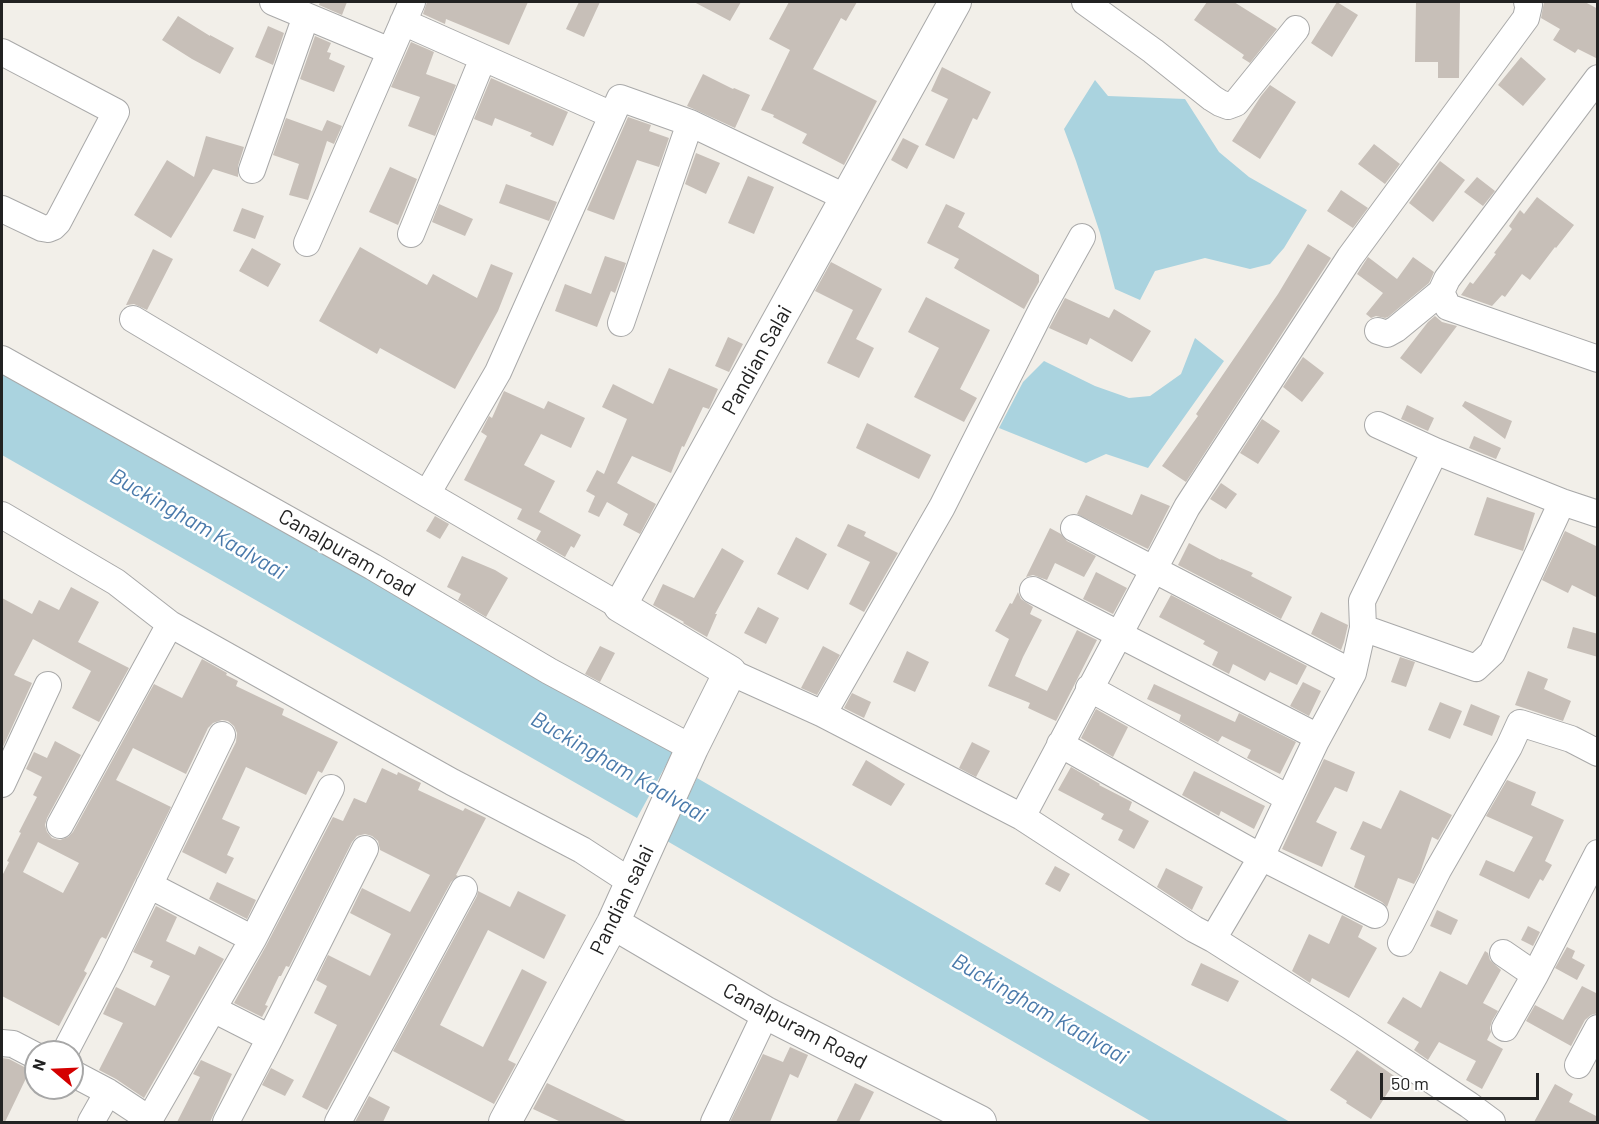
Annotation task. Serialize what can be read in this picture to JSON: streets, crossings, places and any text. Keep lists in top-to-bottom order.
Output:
{
  "streets": {
    "street": [
      "Pandian Salai",
      "Canalpuram road",
      "Pandian salai",
      "Canalpuram Road"
    ]
  },
  "crossings": [
    ["Canalpuram road", "Pandian salai"],
    ["Pandian salai", "Canalpuram Road"]
  ],
  "water": ["Buckingham Kaalvaai"],
  "scale_bar": "50 m",
  "north": "left"
}
